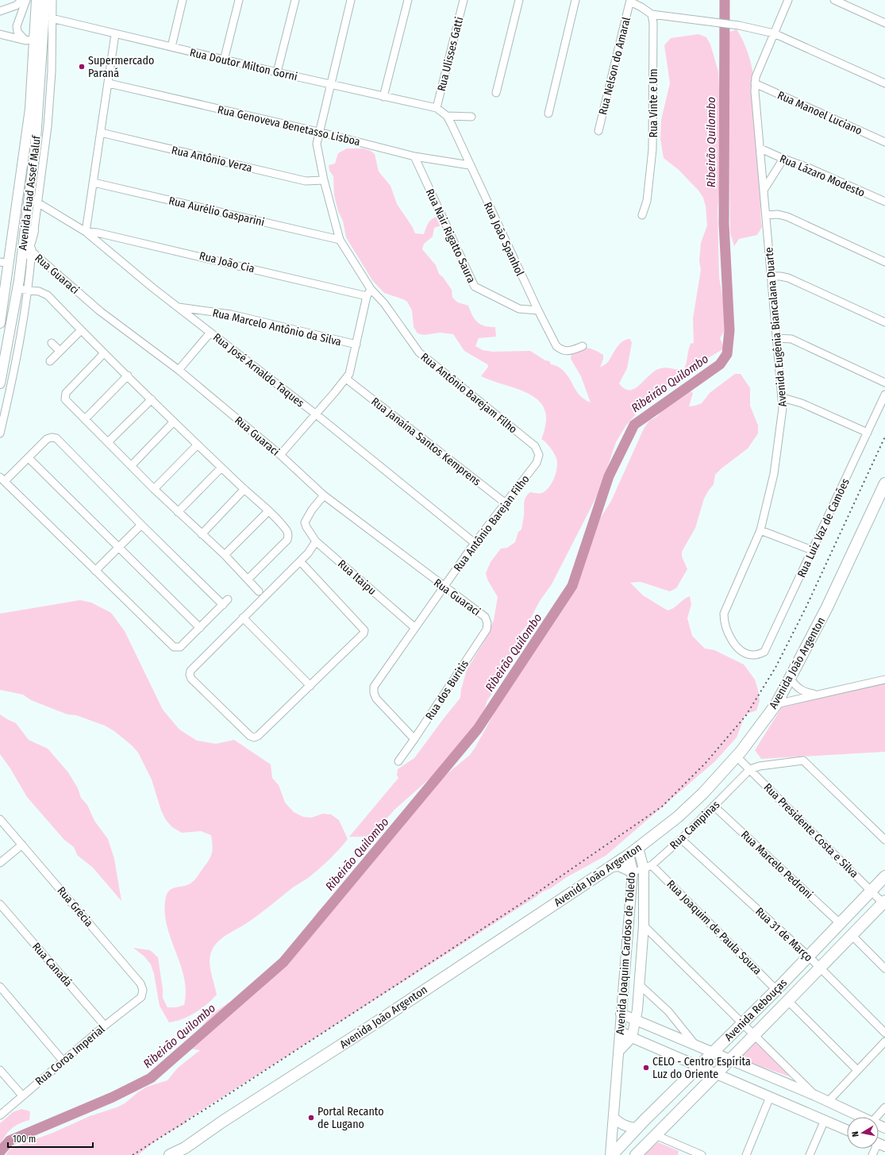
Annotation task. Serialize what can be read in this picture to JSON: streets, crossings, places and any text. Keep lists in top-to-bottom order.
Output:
{
  "streets": {
    "main road": ["Avenida João Argenton", "Avenida Rebouças"],
    "street": [
      "Rua Ulisses Gatti",
      "Rua Doutor Milton Gorni",
      "Rua Nelson do Amaral",
      "Rua Vinte e Um",
      "Rua Manoel Luciano",
      "Rua Genoveva Benetasso Lisboa",
      "Rua Antônio Verza",
      "Rua Lázaro Modesto",
      "Avenida Fuad Assef Maluf",
      "Rua Aurélio Gasparini",
      "Rua Nair Rigatto Saura",
      "Rua João Spanhol",
      "Rua João Cia",
      "Rua Guaraci",
      "Rua Marcelo Antônio da Silva",
      "Avenida Eugênia Biancalana Duarte",
      "Rua José Arnaldo Taques",
      "Rua Antônio Barejam Filho",
      "Rua Janaína Santos Kemprens",
      "Rua Antônio Barejan Filho",
      "Rua Luiz Vaz de Camões",
      "Rua Itaipu",
      "Rua dos Buritis",
      "Rua Campinas",
      "Rua Presidente Costa e Silva",
      "Rua Marcelo Pedroni",
      "Rua Grécia",
      "Rua Joaquim de Paula Souza",
      "Rua 31 de Março",
      "Avenida Joaquim Cardoso de Toledo",
      "Rua Canadá",
      "Rua Coroa Imperial"
    ]
  },
  "crossings": [
    ["Rua Ulisses Gatti", "Rua Doutor Milton Gorni"],
    ["Rua Ulisses Gatti", "Rua João Spanhol"],
    ["Rua Doutor Milton Gorni", "Rua João Spanhol"],
    ["Rua Manoel Luciano", "Avenida Eugênia Biancalana Duarte"],
    ["Rua Genoveva Benetasso Lisboa", "Rua Nair Rigatto Saura"],
    ["Rua Genoveva Benetasso Lisboa", "Rua João Spanhol"],
    ["Rua Genoveva Benetasso Lisboa", "Rua Antônio Barejam Filho"],
    ["Rua Antônio Verza", "Rua Antônio Barejam Filho"],
    ["Rua Lázaro Modesto", "Avenida Eugênia Biancalana Duarte"],
    ["Avenida Fuad Assef Maluf", "Rua José Arnaldo Taques"],
    ["Rua Aurélio Gasparini", "Rua Antônio Barejam Filho"],
    ["Rua Nair Rigatto Saura", "Rua João Spanhol"],
    ["Rua João Cia", "Rua José Arnaldo Taques"],
    ["Rua Guaraci", "Rua Antônio Barejan Filho"],
    ["Rua Guaraci", "Rua Itaipu"],
    ["Rua Guaraci", "Rua dos Buritis"],
    ["Rua Marcelo Antônio da Silva", "Rua José Arnaldo Taques"],
    ["Avenida Eugênia Biancalana Duarte", "Rua Luiz Vaz de Camões"],
    ["Rua José Arnaldo Taques", "Rua Antônio Barejan Filho"],
    ["Rua Antônio Barejam Filho", "Rua Antônio Barejan Filho"],
    ["Rua Janaína Santos Kemprens", "Rua Antônio Barejan Filho"],
    ["Rua Antônio Barejan Filho", "Rua Itaipu"],
    ["Rua Antônio Barejan Filho", "Rua dos Buritis"],
    ["Avenida João Argenton", "Rua Presidente Costa e Silva"],
    ["Avenida João Argenton", "Avenida Joaquim Cardoso de Toledo"],
    ["Rua Campinas", "Rua Presidente Costa e Silva"],
    ["Rua Campinas", "Rua Marcelo Pedroni"],
    ["Rua Campinas", "Rua Joaquim de Paula Souza"],
    ["Rua Campinas", "Rua 31 de Março"],
    ["Rua Campinas", "Avenida Joaquim Cardoso de Toledo"],
    ["Rua Presidente Costa e Silva", "Avenida Rebouças"],
    ["Rua Marcelo Pedroni", "Avenida Rebouças"],
    ["Rua Grécia", "Rua Coroa Imperial"],
    ["Rua Joaquim de Paula Souza", "Avenida Joaquim Cardoso de Toledo"],
    ["Rua Joaquim de Paula Souza", "Avenida Rebouças"],
    ["Rua 31 de Março", "Avenida Rebouças"],
    ["Avenida Joaquim Cardoso de Toledo", "Avenida Rebouças"],
    ["Rua Canadá", "Rua Coroa Imperial"]
  ],
  "water": ["Ribeirão Quilombo"],
  "places": ["Supermercado Paraná", "CELO - Centro Espírita Luz do Oriente", "Portal Recanto de Lugano"],
  "scale_bar": "100 m",
  "north": "left"
}
